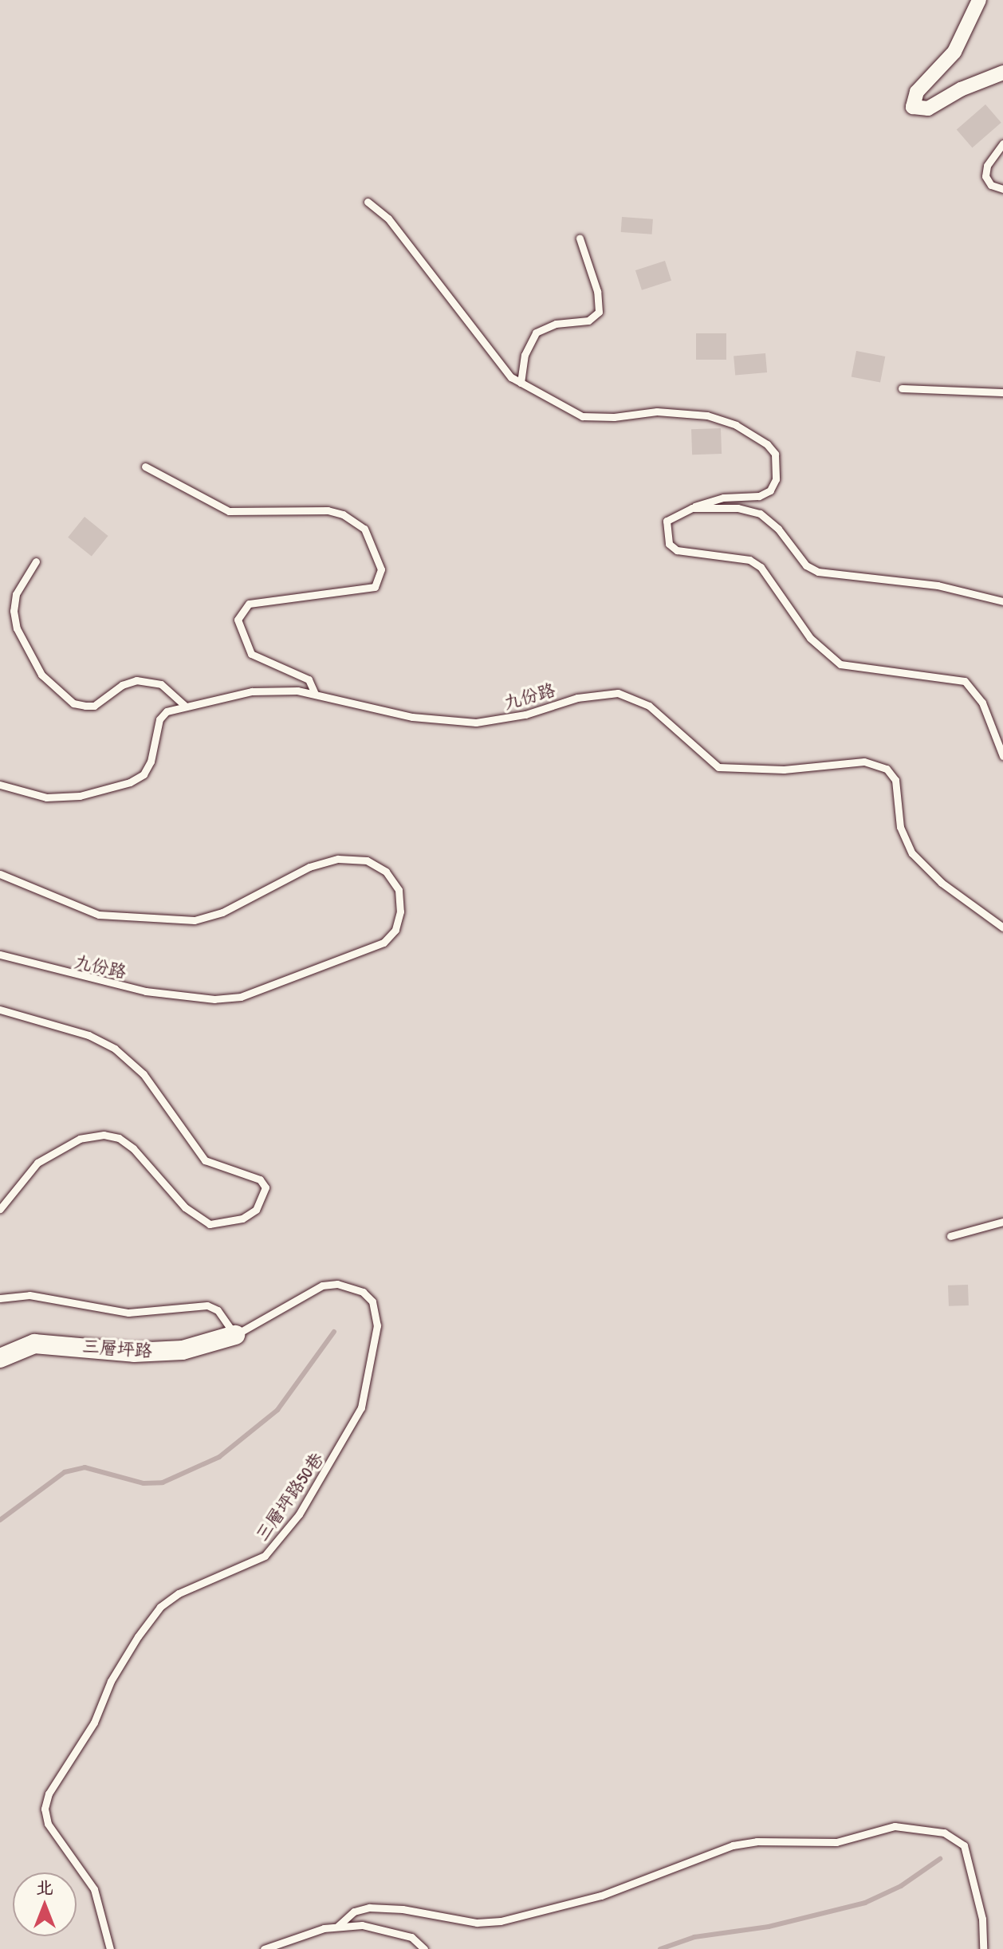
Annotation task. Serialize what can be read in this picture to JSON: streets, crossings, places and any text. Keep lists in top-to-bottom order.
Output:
{
  "streets": {
    "street": ["三層坪路"],
    "lane": ["九份路", "三層坪路50巷"]
  },
  "crossings": [
    ["三層坪路", "三層坪路50巷"]
  ],
  "north": "top"
}
